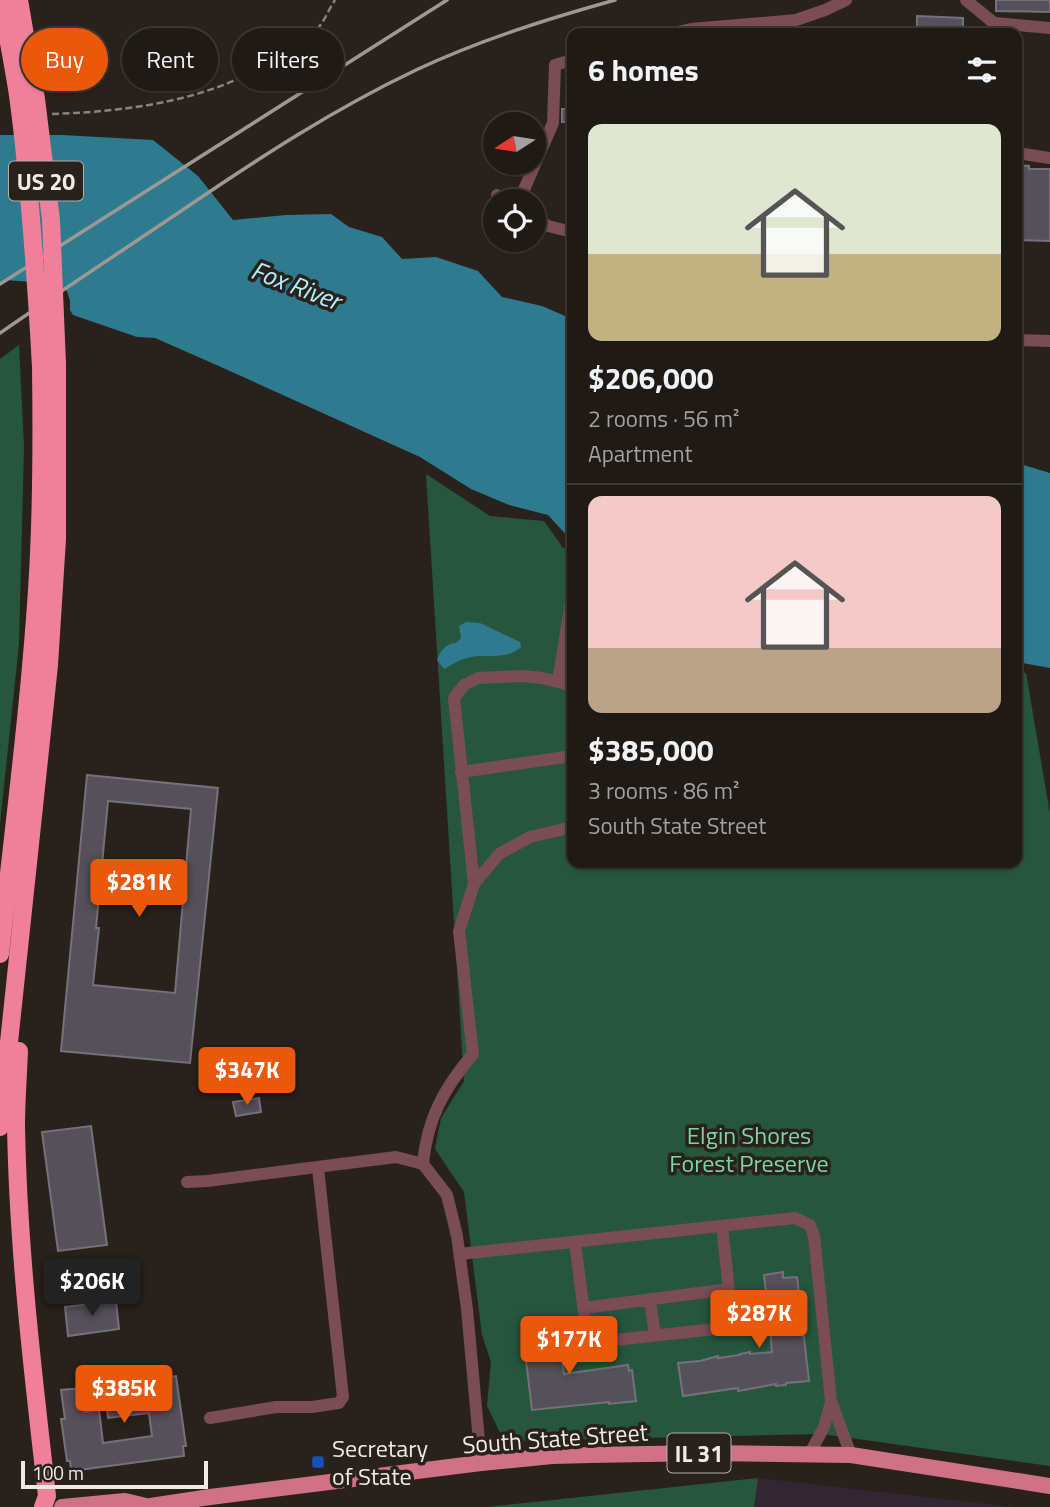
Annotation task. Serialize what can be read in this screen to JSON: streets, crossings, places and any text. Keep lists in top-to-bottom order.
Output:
{
  "streets": {
    "highway": ["US 20"],
    "main road": ["South State Street", "IL 31"]
  },
  "water": ["Fox River"],
  "parks": ["Elgin Shores Forest Preserve"],
  "places": {
    "transit": ["Secretary of State"]
  },
  "scale_bar": "100 m",
  "north": "left",
  "page": {
    "chip": ["Buy", "Rent", "Filters"],
    "heading": "6 homes",
    "list": [
      {
        "name": "$206,000",
        "note": "2 rooms · 56 m² · Apartment"
      },
      {
        "name": "$385,000",
        "note": "3 rooms · 86 m² · South State Street"
      }
    ],
    "price": [
      "$281K",
      "$347K",
      "$206K",
      "$287K",
      "$177K",
      "$385K"
    ],
    "scale": "100 m"
  }
}
